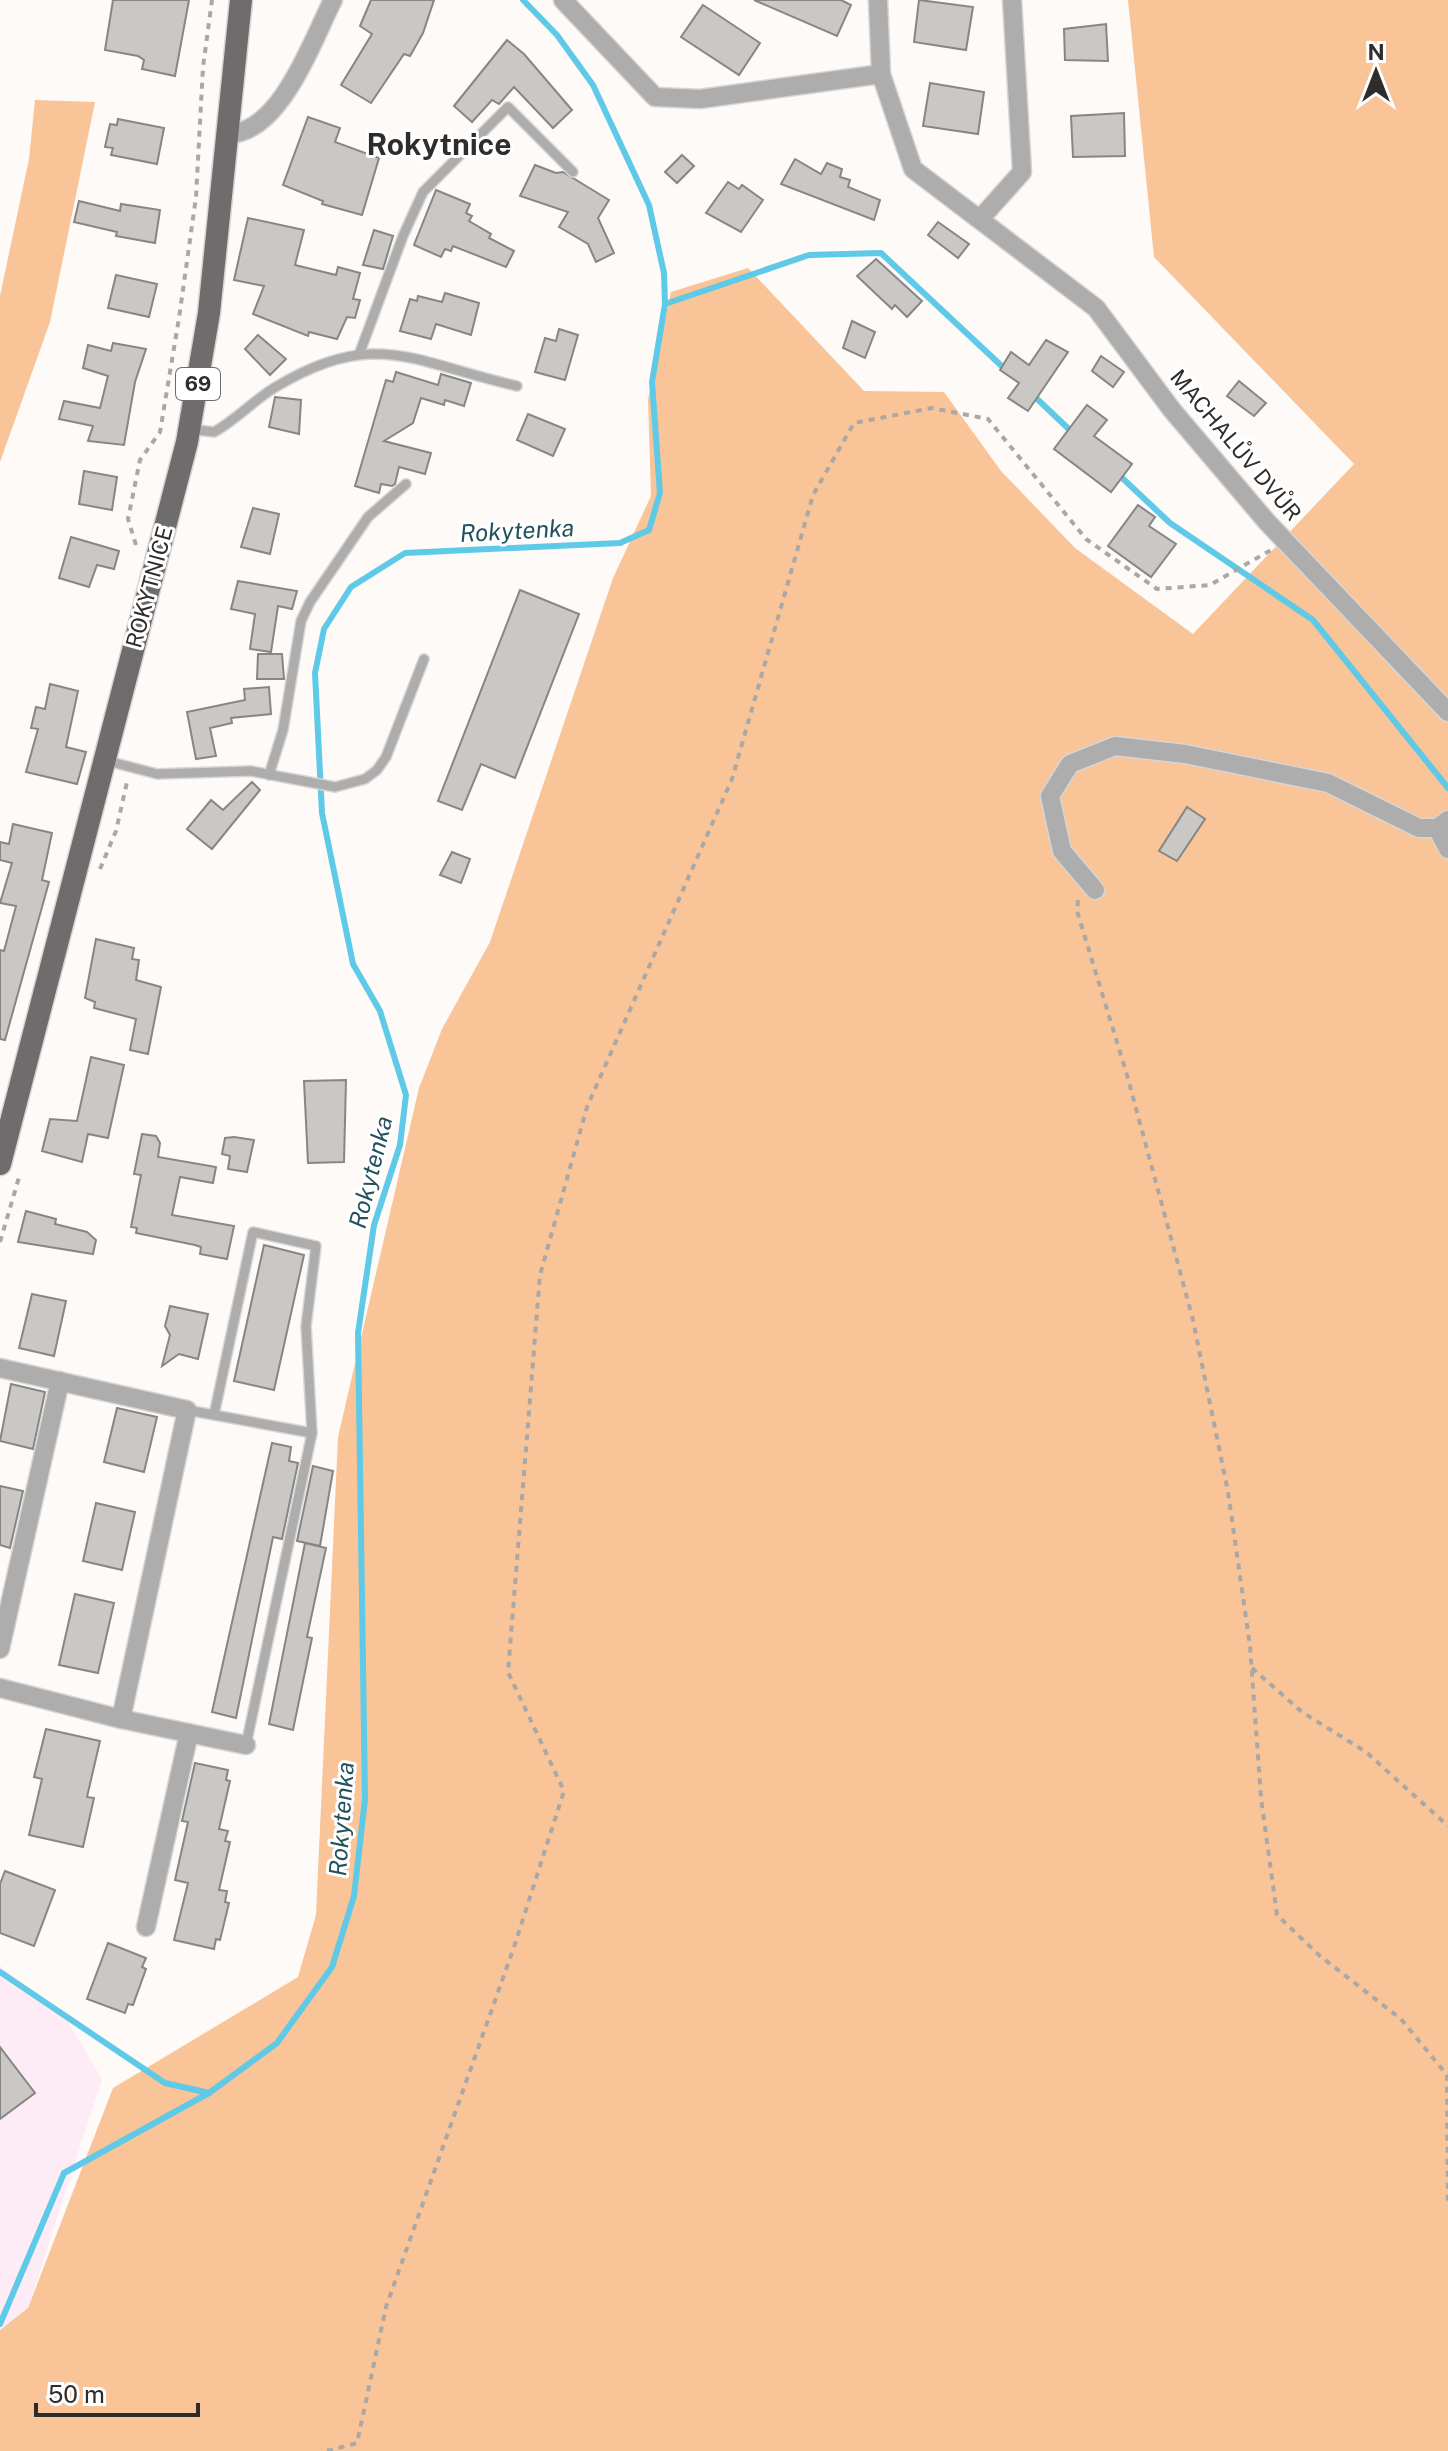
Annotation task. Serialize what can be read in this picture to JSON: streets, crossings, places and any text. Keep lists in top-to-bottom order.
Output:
{
  "streets": {
    "main road": ["69", "ROKYTNICE"],
    "street": ["MACHALŮV DVŮR"]
  },
  "districts": ["Rokytnice"],
  "water": ["Rokytenka"],
  "scale_bar": "50 m",
  "north": "top"
}
